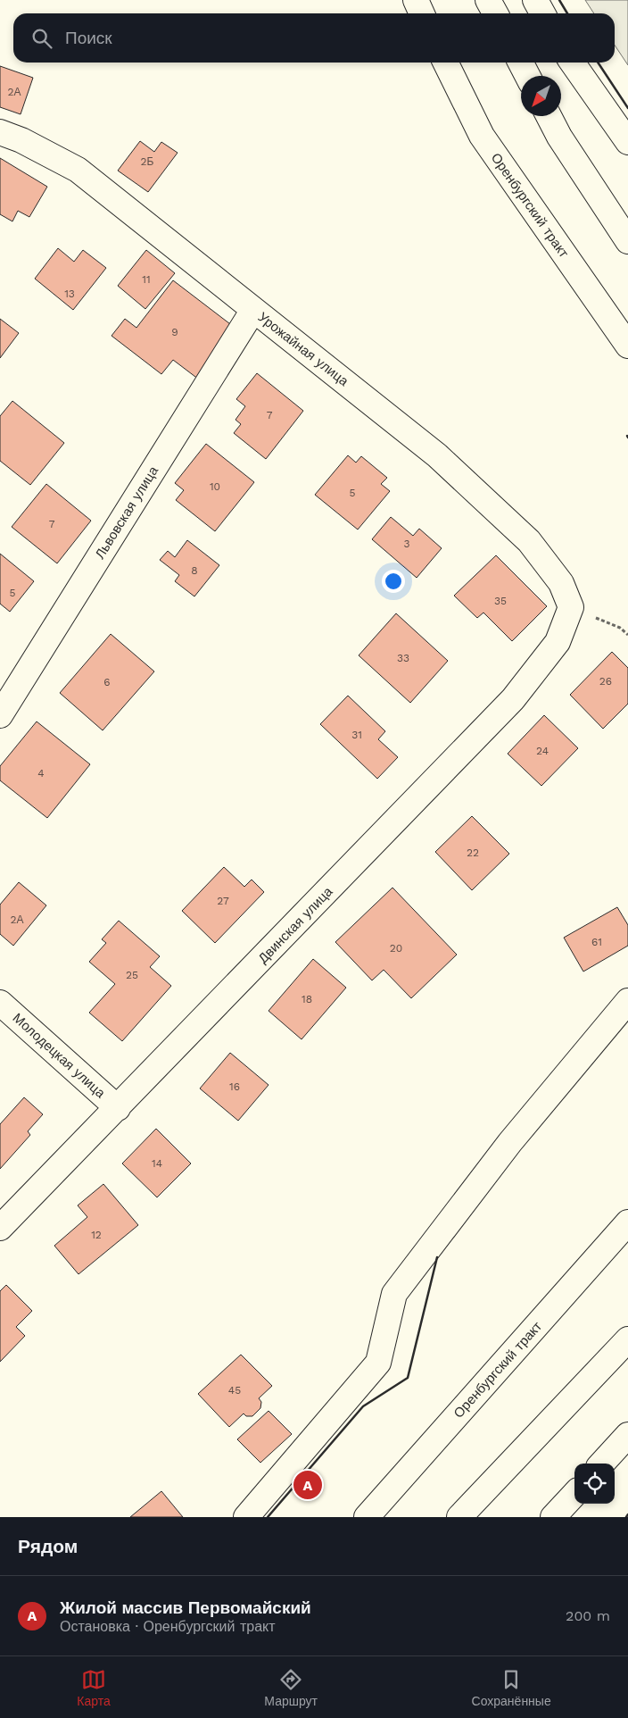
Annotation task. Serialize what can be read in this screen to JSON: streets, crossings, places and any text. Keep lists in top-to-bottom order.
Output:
{
  "streets": {
    "street": [
      "Оренбургский тракт",
      "Урожайная улица",
      "Львовская улица",
      "Двинская улица",
      "Молодецкая улица"
    ]
  },
  "crossings": [
    ["Урожайная улица", "Львовская улица"],
    ["Урожайная улица", "Двинская улица"],
    ["Двинская улица", "Молодецкая улица"]
  ],
  "house_numbers": [
    "2А",
    "2Б",
    "11",
    "13",
    "9",
    "7",
    "10",
    "5",
    "7",
    "3",
    "8",
    "5",
    "35",
    "33",
    "26",
    "6",
    "31",
    "24",
    "4",
    "22",
    "27",
    "2А",
    "61",
    "20",
    "25",
    "18",
    "16",
    "14",
    "12",
    "45"
  ],
  "north": "bottom left",
  "page": {
    "search": "Поиск",
    "pins": "A",
    "heading": "Рядом",
    "list": [
      {
        "mark": "A",
        "name": "Жилой массив Первомайский",
        "note": "Остановка · Оренбургский тракт",
        "value": "200 m"
      }
    ],
    "nav": ["Карта", "Маршрут", "Сохранённые"]
  }
}
